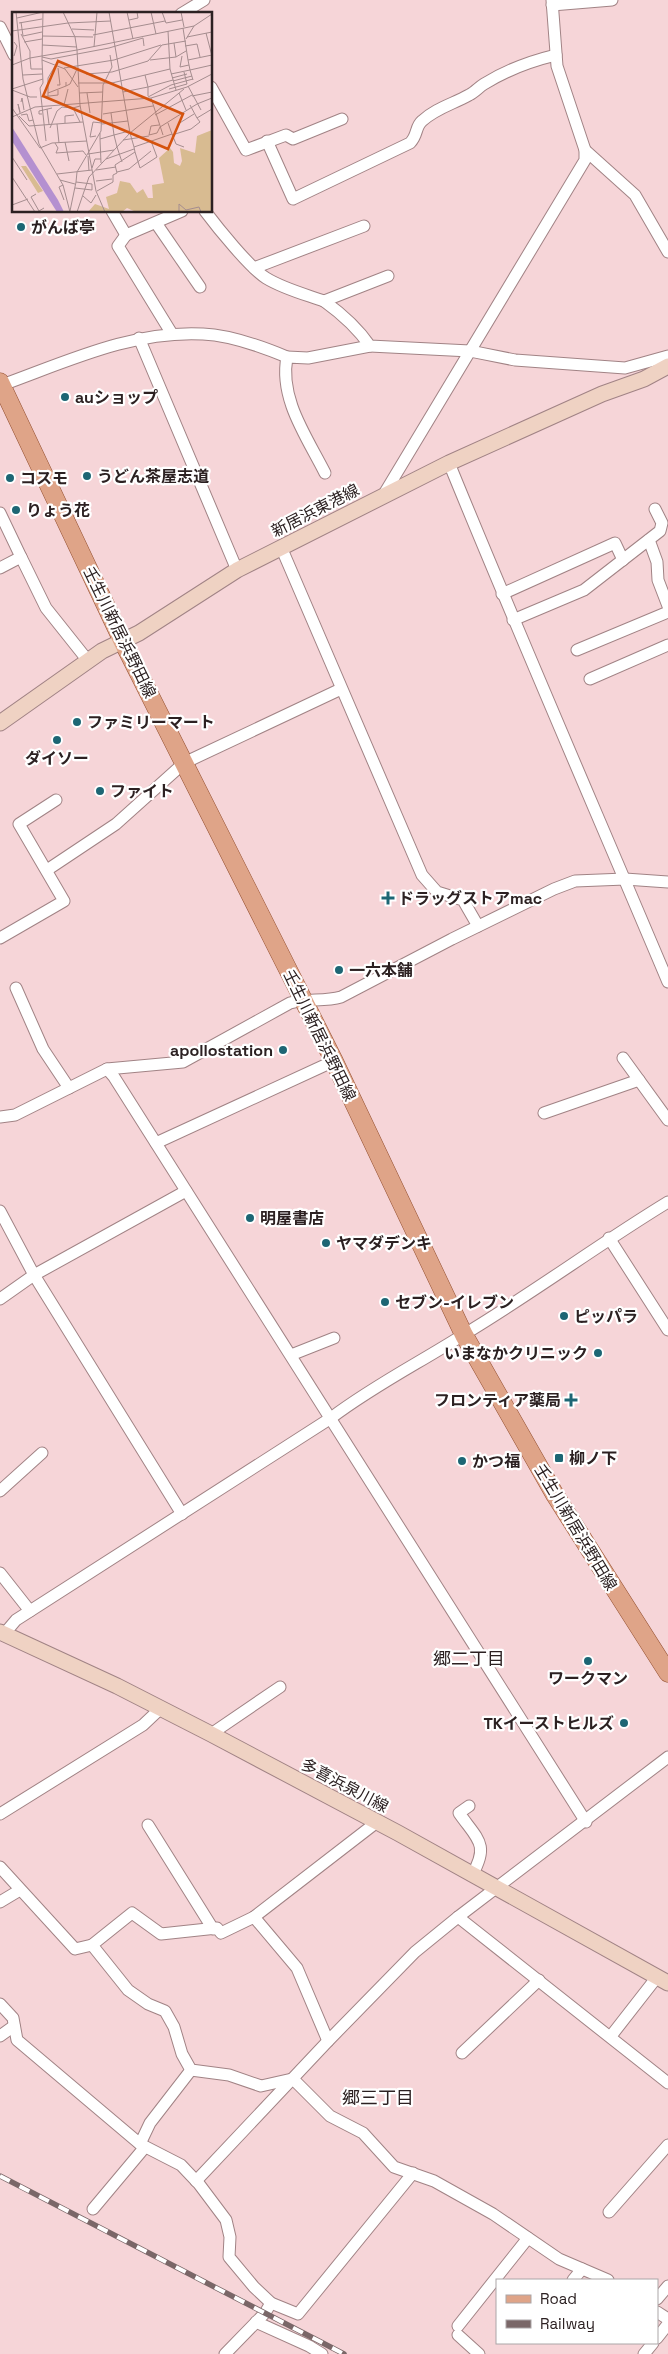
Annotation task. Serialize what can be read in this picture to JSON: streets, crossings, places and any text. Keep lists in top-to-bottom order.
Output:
{
  "streets": {
    "main road": ["新居浜東港線", "壬生川新居浜野田線", "多喜浜泉川線"]
  },
  "crossings": [
    ["新居浜東港線", "壬生川新居浜野田線"]
  ],
  "districts": ["郷二丁目", "郷三丁目"],
  "places": {
    "other": [
      "がんば亭",
      "auショップ",
      "うどん茶屋志道",
      "コスモ",
      "りょう花",
      "ファミリーマート",
      "ダイソー",
      "ファイト",
      "一六本舗",
      "apollostation",
      "明屋書店",
      "ヤマダデンキ",
      "セブン-イレブン",
      "ピッパラ",
      "いまなかクリニック",
      "かつ福",
      "ワークマン",
      "TKイーストヒルズ"
    ],
    "health": ["ドラッグストアmac", "フロンティア薬局"],
    "transit": ["柳ノ下"]
  },
  "legend": ["Road", "Railway"]
}
